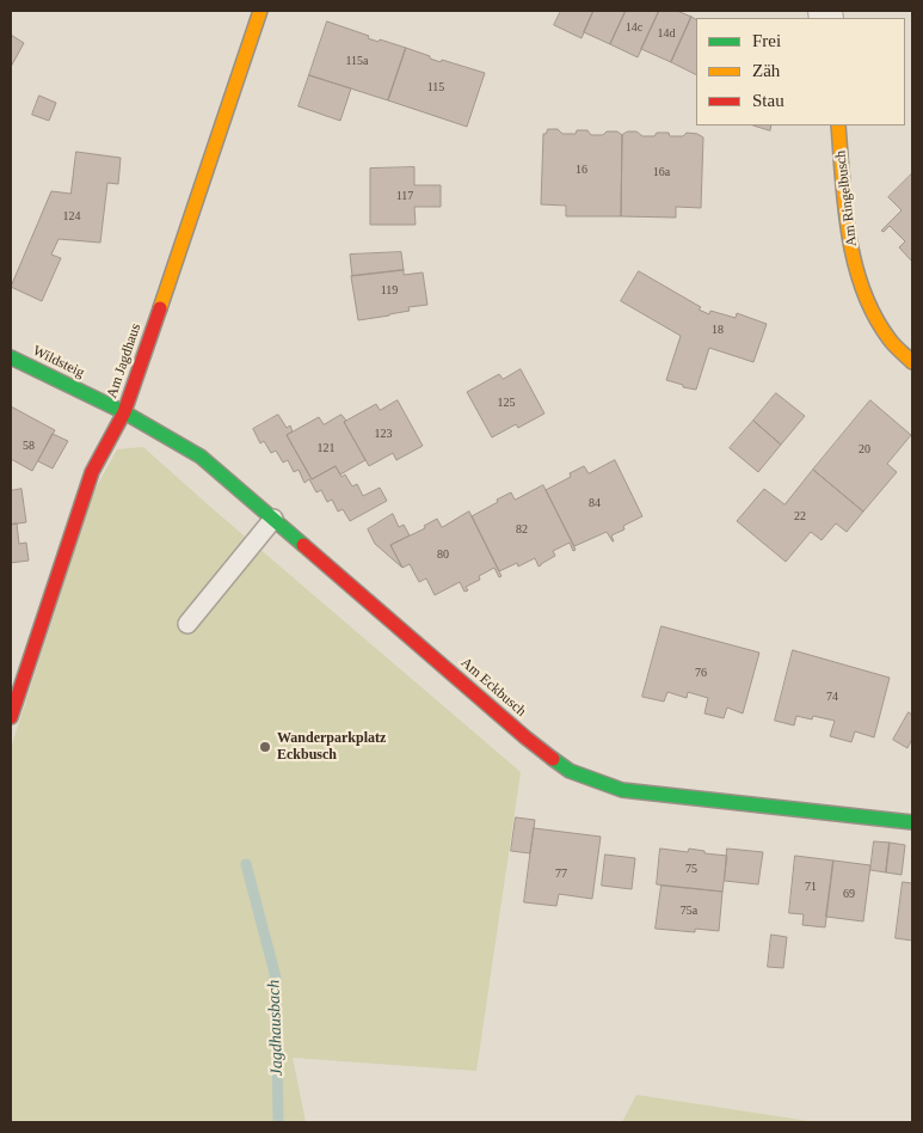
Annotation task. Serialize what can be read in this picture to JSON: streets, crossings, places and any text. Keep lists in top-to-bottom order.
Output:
{
  "streets": {
    "street": [
      "Am Ringelbusch",
      "Am Jagdhaus",
      "Wildsteig",
      "Am Eckbusch"
    ]
  },
  "crossings": [
    ["Am Jagdhaus", "Wildsteig"],
    ["Am Jagdhaus", "Am Eckbusch"],
    ["Wildsteig", "Am Eckbusch"]
  ],
  "water": ["Jagdhausbach"],
  "places": ["Wanderparkplatz Eckbusch"],
  "house_numbers": [
    "14c",
    "14d",
    "115a",
    "115",
    "16",
    "16a",
    "117",
    "124",
    "119",
    "18",
    "125",
    "123",
    "58",
    "121",
    "20",
    "84",
    "22",
    "82",
    "80",
    "76",
    "74",
    "75",
    "77",
    "71",
    "69",
    "75a"
  ],
  "legend": ["Frei", "Zäh", "Stau"]
}
